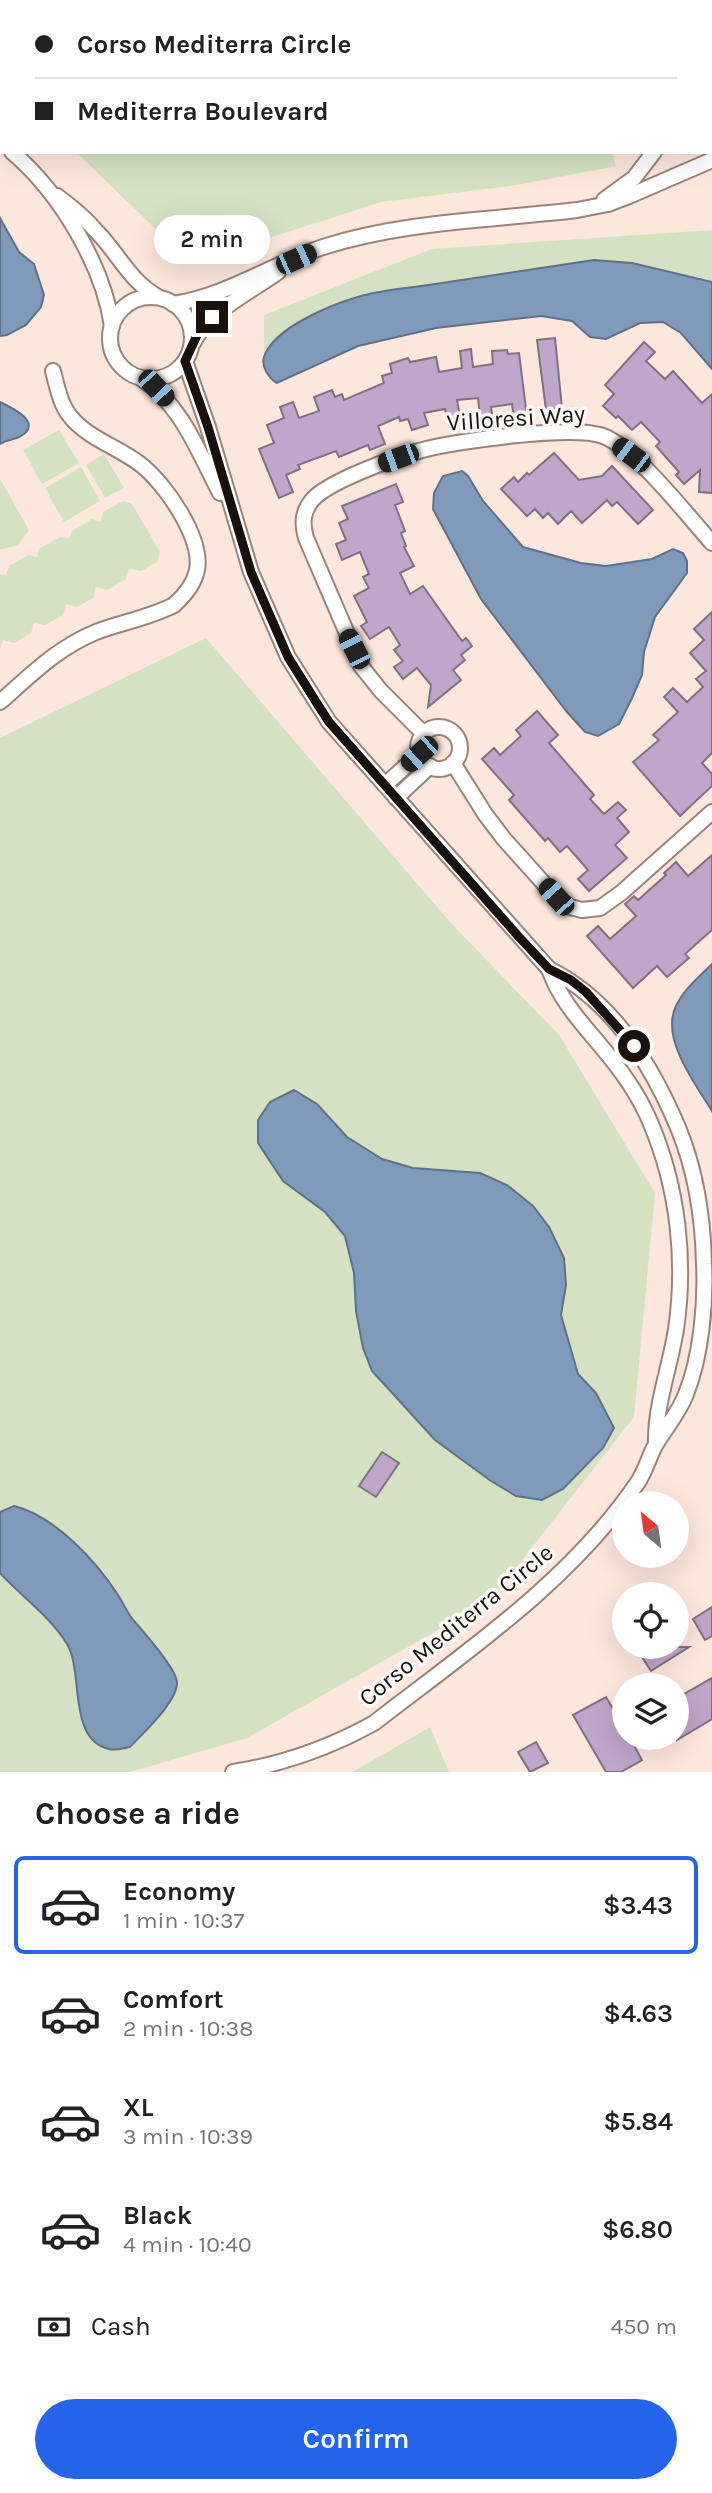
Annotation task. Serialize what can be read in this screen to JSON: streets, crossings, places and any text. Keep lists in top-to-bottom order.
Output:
{
  "streets": {
    "street": ["Villoresi Way", "Corso Mediterra Circle"]
  },
  "north": "top left",
  "page": {
    "banner": ["Corso Mediterra Circle", "Mediterra Boulevard"],
    "bubble": "2 min",
    "heading": "Choose a ride",
    "list": [
      {
        "name": "Economy",
        "note": "1 min · 10:37",
        "value": "$3.43"
      },
      {
        "name": "Comfort",
        "note": "2 min · 10:38",
        "value": "$4.63"
      },
      {
        "name": "XL",
        "note": "3 min · 10:39",
        "value": "$5.84"
      },
      {
        "name": "Black",
        "note": "4 min · 10:40",
        "value": "$6.80"
      }
    ],
    "pay": ["Cash", "450 m"],
    "buttons": "Confirm"
  }
}
